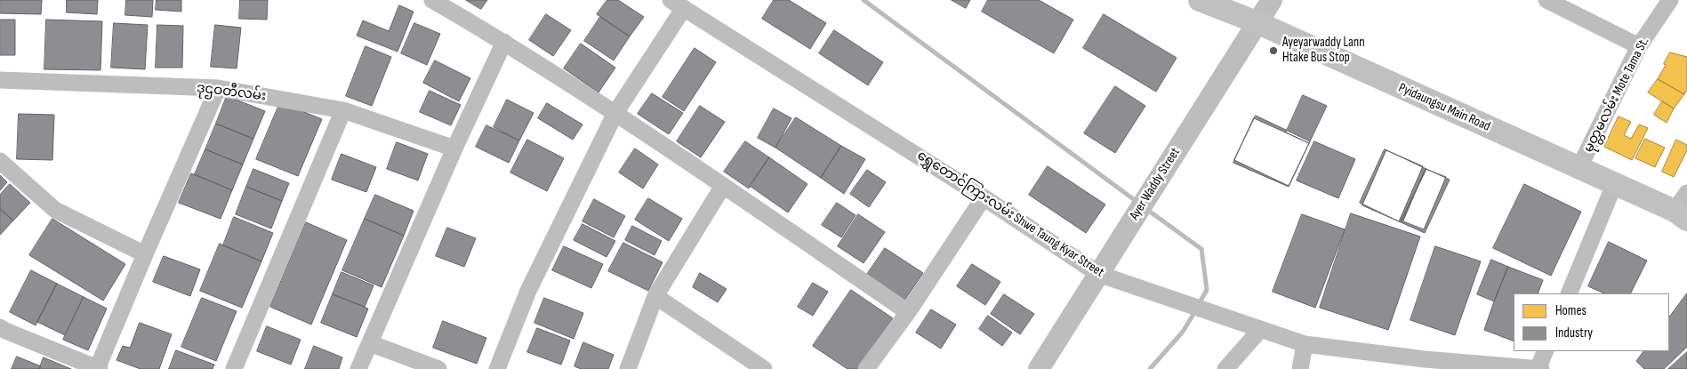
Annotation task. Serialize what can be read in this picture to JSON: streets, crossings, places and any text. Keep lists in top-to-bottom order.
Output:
{
  "streets": {
    "main road": ["Pyidaungsu Main Road"],
    "street": [
      "ဒုဌဝတီလမ်း",
      "မုတ္တမလမ်း Mote Tama St.",
      "Ayer Waddy Street",
      "ရွှေတောင်ကြားလမ်း Shwe Taung Kyar Street"
    ]
  },
  "crossings": [
    ["မုတ္တမလမ်း Mote Tama St.", "Pyidaungsu Main Road"],
    ["Pyidaungsu Main Road", "Ayer Waddy Street"],
    ["Ayer Waddy Street", "ရွှေတောင်ကြားလမ်း Shwe Taung Kyar Street"]
  ],
  "places": ["Ayeyarwaddy Lann Htake Bus Stop"],
  "legend": ["Homes", "Industry"]
}
